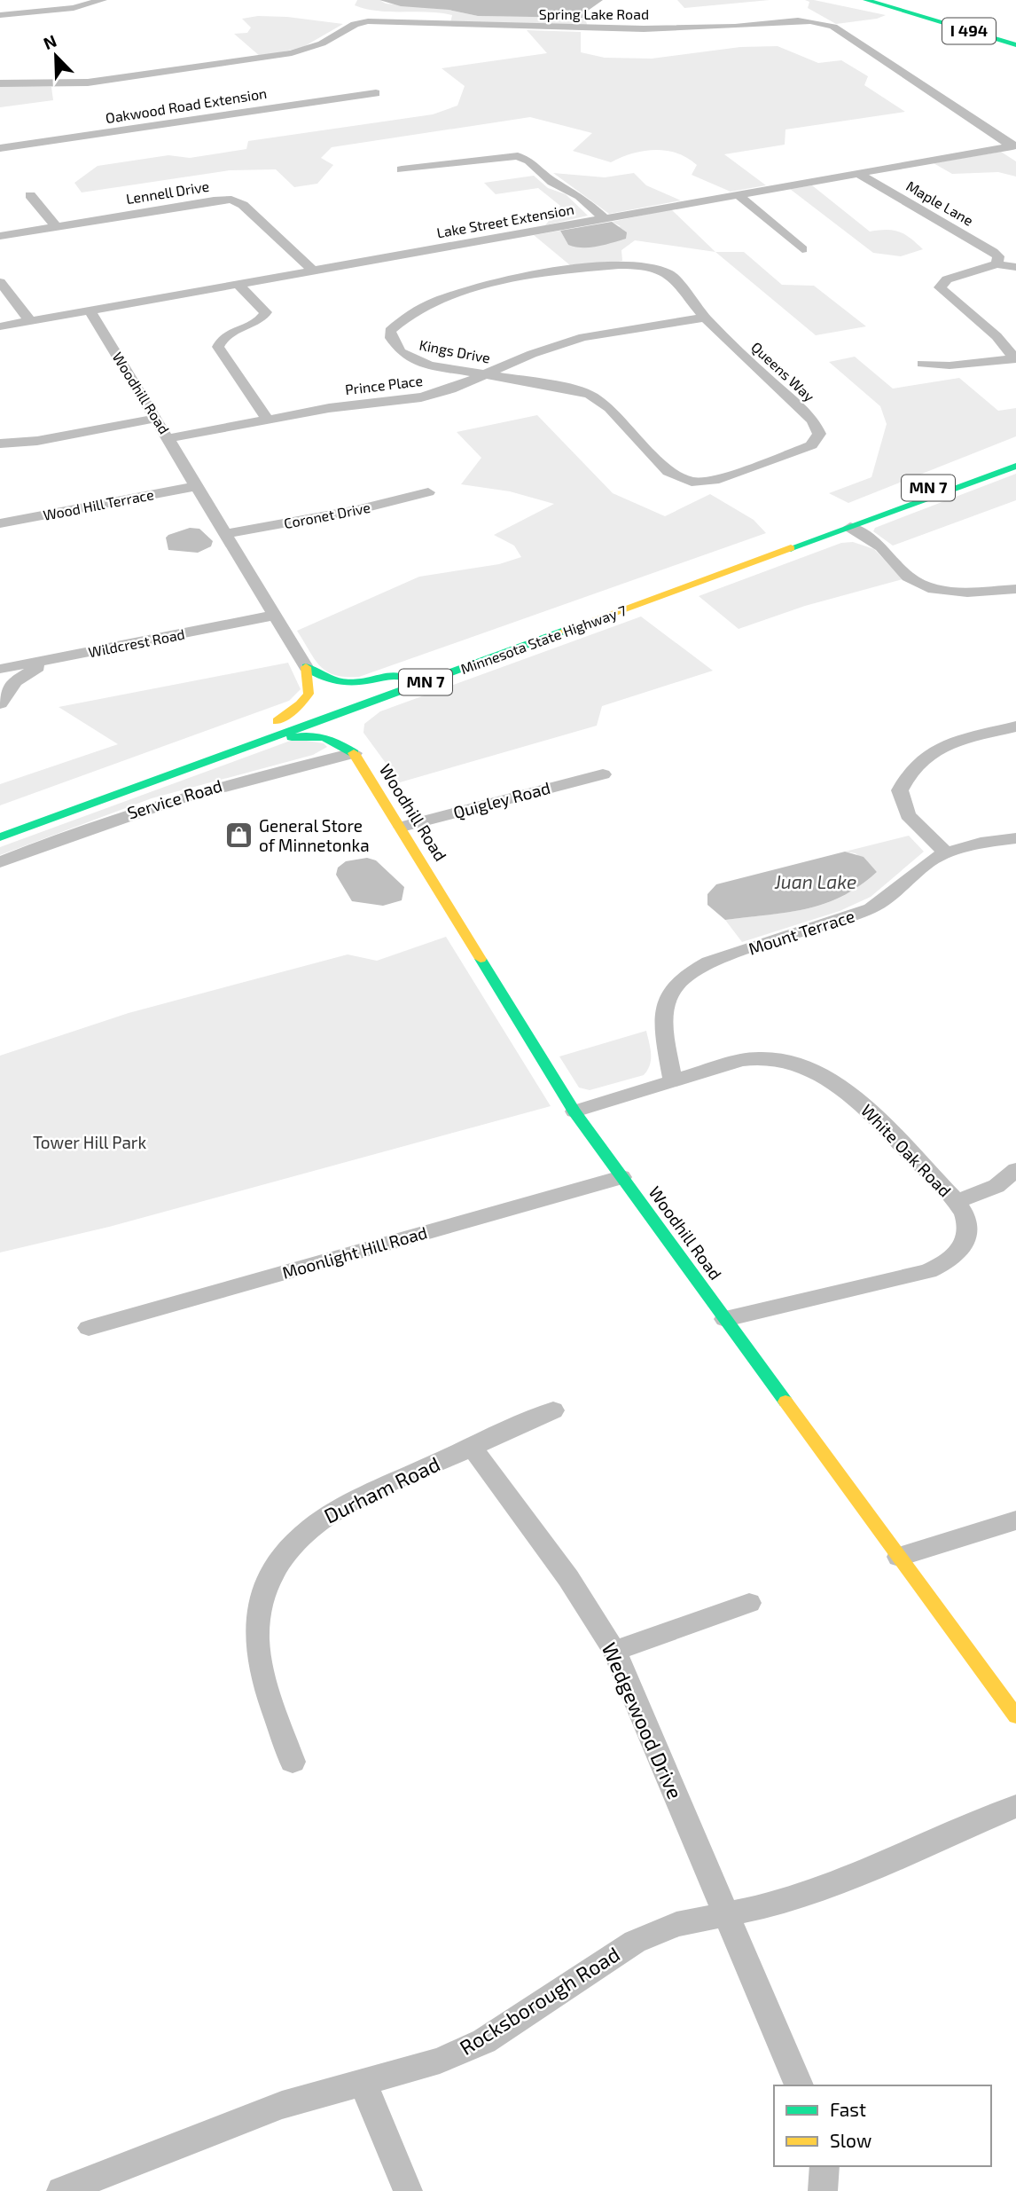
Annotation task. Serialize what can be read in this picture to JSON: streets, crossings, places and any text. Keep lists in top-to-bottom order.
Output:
{
  "streets": {
    "main road": [
      "I 494",
      "Woodhill Road",
      "MN 7",
      "Minnesota State Highway 7"
    ],
    "street": [
      "Spring Lake Road",
      "Oakwood Road Extension",
      "Lennell Drive",
      "Maple Lane",
      "Lake Street Extension",
      "Kings Drive",
      "Queens Way",
      "Prince Place",
      "Wood Hill Terrace",
      "Coronet Drive",
      "Wildcrest Road",
      "Service Road",
      "Quigley Road",
      "Mount Terrace",
      "White Oak Road",
      "Moonlight Hill Road",
      "Durham Road",
      "Wedgewood Drive",
      "Rocksborough Road"
    ]
  },
  "crossings": [
    ["Spring Lake Road", "Lake Street Extension"],
    ["Lennell Drive", "Lake Street Extension"],
    ["Maple Lane", "Lake Street Extension"],
    ["Lake Street Extension", "Woodhill Road"],
    ["Kings Drive", "Queens Way"],
    ["Kings Drive", "Prince Place"],
    ["Queens Way", "Prince Place"],
    ["Prince Place", "Woodhill Road"],
    ["Woodhill Road", "Wood Hill Terrace"],
    ["Woodhill Road", "Coronet Drive"],
    ["Woodhill Road", "Wildcrest Road"],
    ["Woodhill Road", "Service Road"],
    ["Woodhill Road", "Quigley Road"],
    ["Woodhill Road", "White Oak Road"],
    ["Woodhill Road", "Moonlight Hill Road"],
    ["Mount Terrace", "White Oak Road"],
    ["Durham Road", "Wedgewood Drive"],
    ["Wedgewood Drive", "Rocksborough Road"]
  ],
  "water": ["Juan Lake"],
  "parks": ["Tower Hill Park"],
  "places": {
    "shop": ["General Store of Minnetonka"]
  },
  "legend": ["Fast", "Slow"],
  "north": "top left"
}
